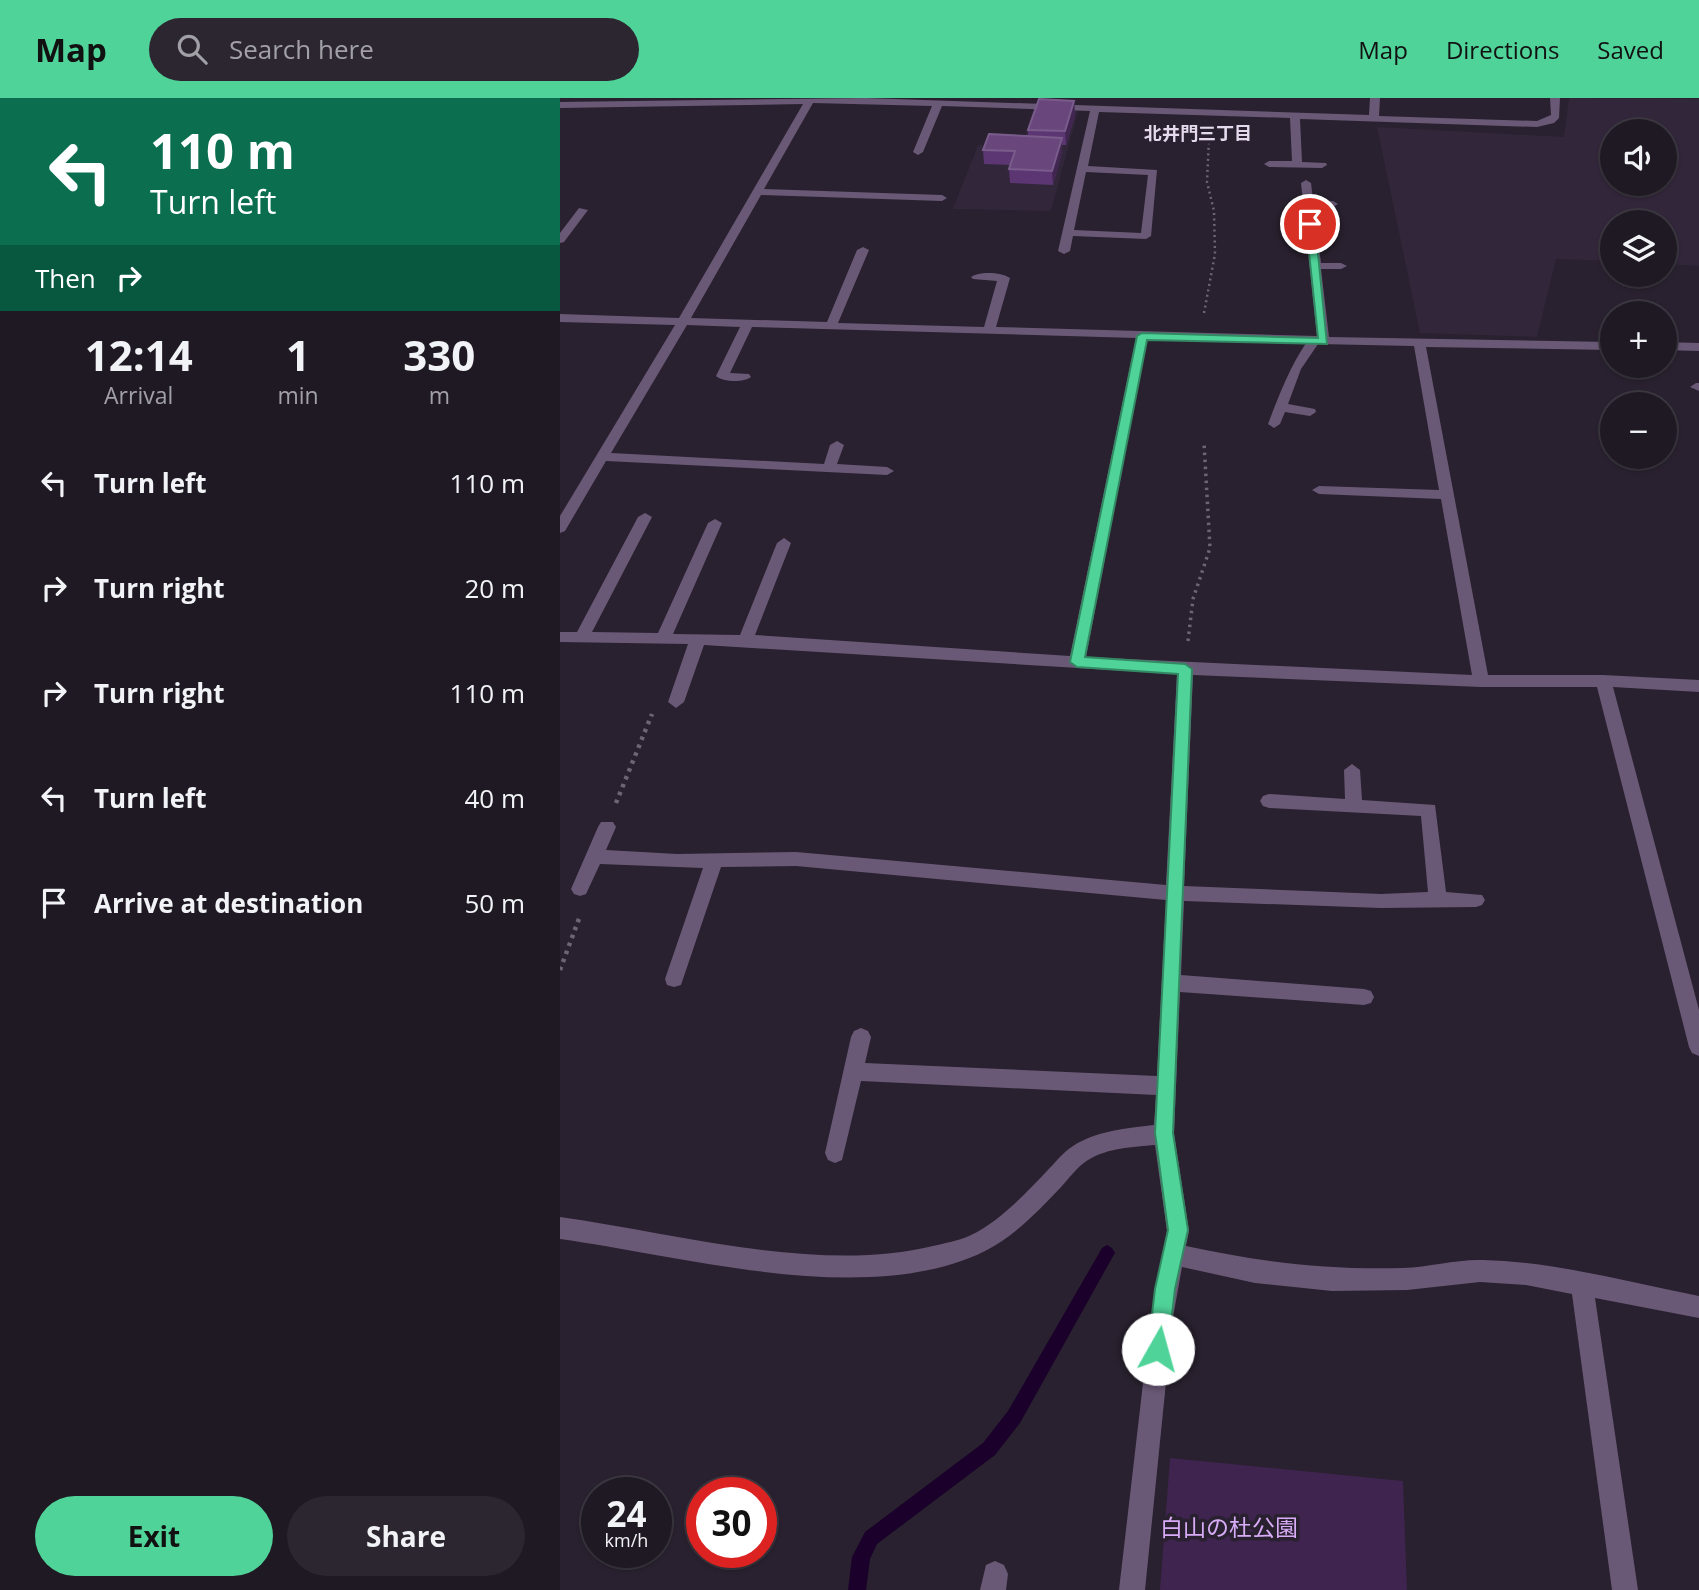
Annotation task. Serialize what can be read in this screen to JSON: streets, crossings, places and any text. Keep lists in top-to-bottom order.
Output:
{
  "districts": ["北井門三丁目"],
  "parks": ["白山の杜公園"],
  "page": {
    "header": "Map",
    "search": "Search here",
    "nav": ["Map", "Directions", "Saved"],
    "turn": ["110 m", "Turn left"],
    "map_buttons": ["+", "−"],
    "then": "Then",
    "eta": [
      "12:14",
      "Arrival",
      "1",
      "min",
      "330",
      "m"
    ],
    "list": [
      {
        "name": "Turn left",
        "value": "110 m"
      },
      {
        "name": "Turn right",
        "value": "20 m"
      },
      {
        "name": "Turn right",
        "value": "110 m"
      },
      {
        "name": "Turn left",
        "value": "40 m"
      },
      {
        "name": "Arrive at destination",
        "value": "50 m"
      }
    ],
    "speed": "24 km/h",
    "limit": "30",
    "buttons": ["Exit", "Share"]
  }
}
